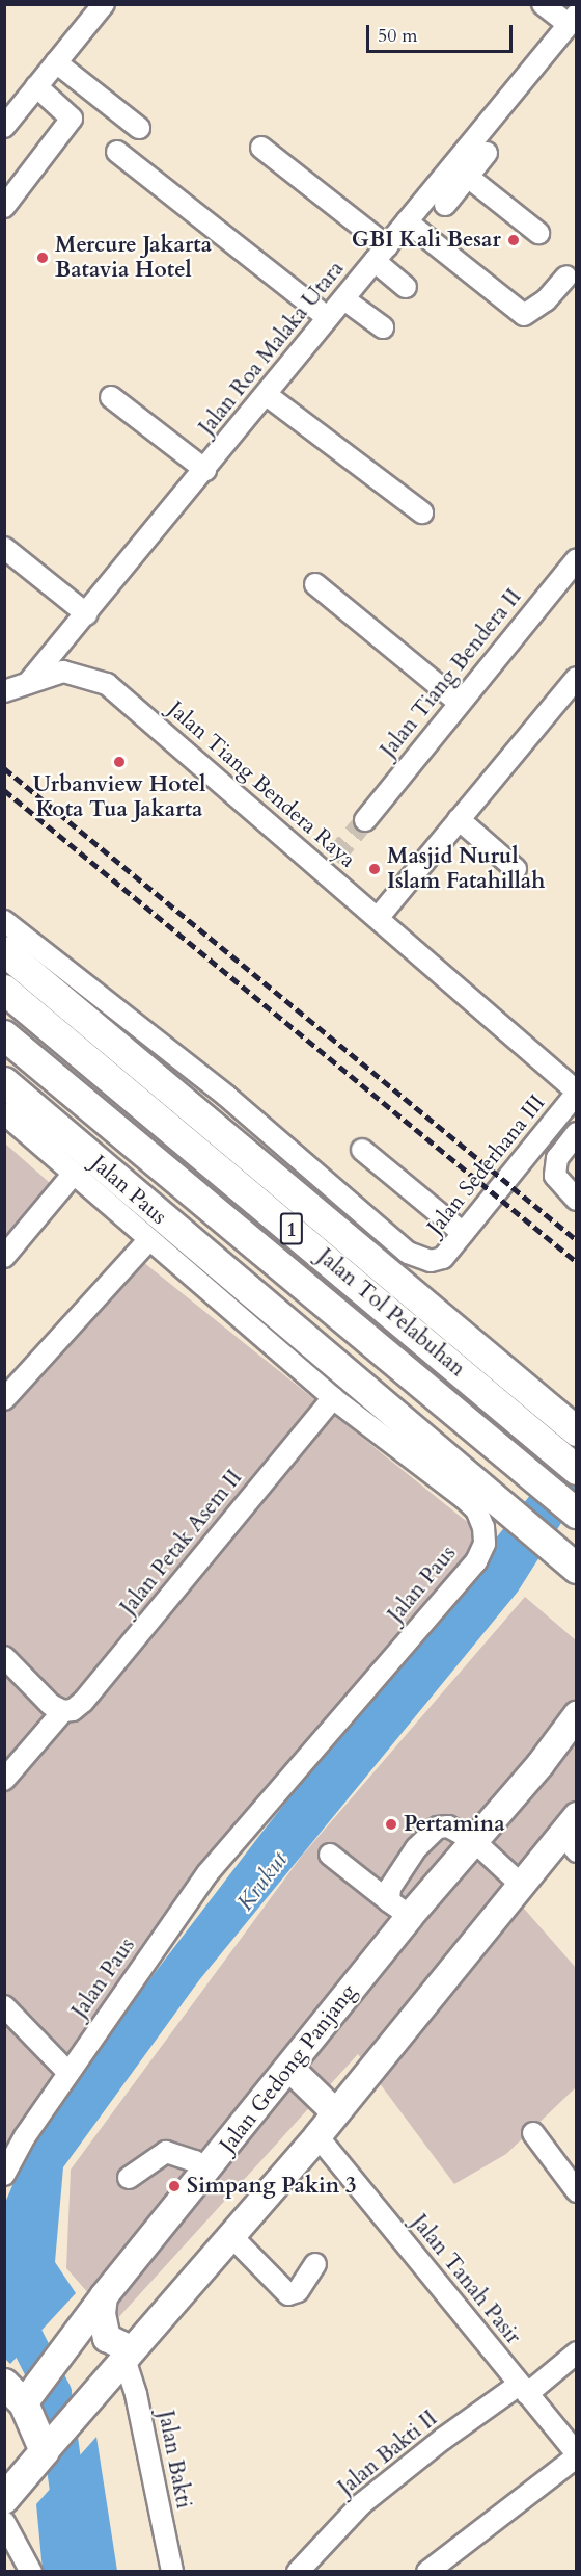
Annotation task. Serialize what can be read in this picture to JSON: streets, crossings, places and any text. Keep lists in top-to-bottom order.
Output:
{
  "streets": {
    "highway": ["1", "Jalan Tol Pelabuhan"],
    "main road": ["Jalan Gedong Panjang"],
    "street": [
      "Jalan Roa Malaka Utara",
      "Jalan Tiang Bendera II",
      "Jalan Tiang Bendera Raya",
      "Jalan Sederhana III",
      "Jalan Paus",
      "Jalan Petak Asem II",
      "Jalan Tanah Pasir",
      "Jalan Bakti II",
      "Jalan Bakti"
    ]
  },
  "crossings": [
    ["Jalan Roa Malaka Utara", "Jalan Tiang Bendera Raya"],
    ["Jalan Tiang Bendera Raya", "Jalan Sederhana III"],
    ["Jalan Paus", "Jalan Petak Asem II"],
    ["Jalan Tanah Pasir", "Jalan Bakti II"]
  ],
  "water": ["Krukut"],
  "places": [
    "GBI Kali Besar",
    "Mercure Jakarta Batavia Hotel",
    "Urbanview Hotel Kota Tua Jakarta",
    "Masjid Nurul Islam Fatahillah",
    "Pertamina",
    "Simpang Pakin 3"
  ],
  "scale_bar": "50 m"
}
